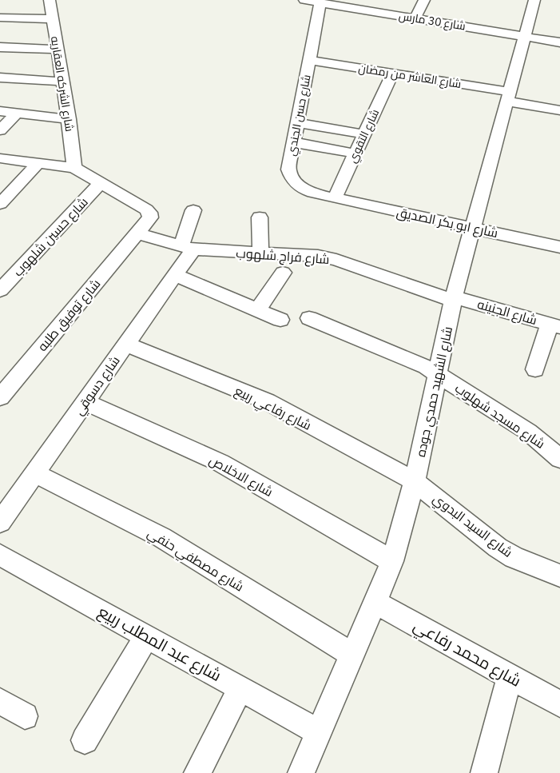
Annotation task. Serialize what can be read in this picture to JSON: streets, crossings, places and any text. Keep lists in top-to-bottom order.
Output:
{
  "streets": {
    "street": [
      "شارع 30 مارس",
      "شارع العاشر من رمضان",
      "شارع الشركه العقاريه",
      "شارع حسن الجندي",
      "شارع التقوي",
      "شارع ابو بكر الصديق",
      "شارع حسين شلهوب",
      "شارع فراج شلهوب",
      "شارع الجنينه",
      "شارع توفيق طلبه",
      "شارع دسوقي",
      "شارع الشهيد حمدي جوده",
      "شارع رفاعي ربيع",
      "شارع مسجد شهلوب",
      "شارع الاخلاص",
      "شارع السيد البدوي",
      "شارع مصطفي حنفي",
      "شارع عبد المطلب ربيع",
      "شارع محمد رفاعي"
    ]
  },
  "crossings": [
    ["شارع 30 مارس", "شارع حسن الجندي"],
    ["شارع 30 مارس", "شارع الشهيد حمدي جوده"],
    ["شارع العاشر من رمضان", "شارع حسن الجندي"],
    ["شارع العاشر من رمضان", "شارع التقوي"],
    ["شارع العاشر من رمضان", "شارع الشهيد حمدي جوده"],
    ["شارع حسن الجندي", "شارع التقوي"],
    ["شارع حسن الجندي", "شارع ابو بكر الصديق"],
    ["شارع التقوي", "شارع ابو بكر الصديق"],
    ["شارع ابو بكر الصديق", "شارع الشهيد حمدي جوده"],
    ["شارع حسين شلهوب", "شارع توفيق طلبه"],
    ["شارع فراج شلهوب", "شارع الجنينه"],
    ["شارع فراج شلهوب", "شارع توفيق طلبه"],
    ["شارع فراج شلهوب", "شارع دسوقي"],
    ["شارع فراج شلهوب", "شارع الشهيد حمدي جوده"],
    ["شارع الجنينه", "شارع الشهيد حمدي جوده"],
    ["شارع دسوقي", "شارع رفاعي ربيع"],
    ["شارع دسوقي", "شارع الاخلاص"],
    ["شارع دسوقي", "شارع مصطفي حنفي"],
    ["شارع الشهيد حمدي جوده", "شارع رفاعي ربيع"],
    ["شارع الشهيد حمدي جوده", "شارع مسجد شهلوب"],
    ["شارع الشهيد حمدي جوده", "شارع الاخلاص"],
    ["شارع الشهيد حمدي جوده", "شارع السيد البدوي"],
    ["شارع الشهيد حمدي جوده", "شارع مصطفي حنفي"],
    ["شارع الشهيد حمدي جوده", "شارع عبد المطلب ربيع"],
    ["شارع الشهيد حمدي جوده", "شارع محمد رفاعي"],
    ["شارع رفاعي ربيع", "شارع السيد البدوي"]
  ]
}
